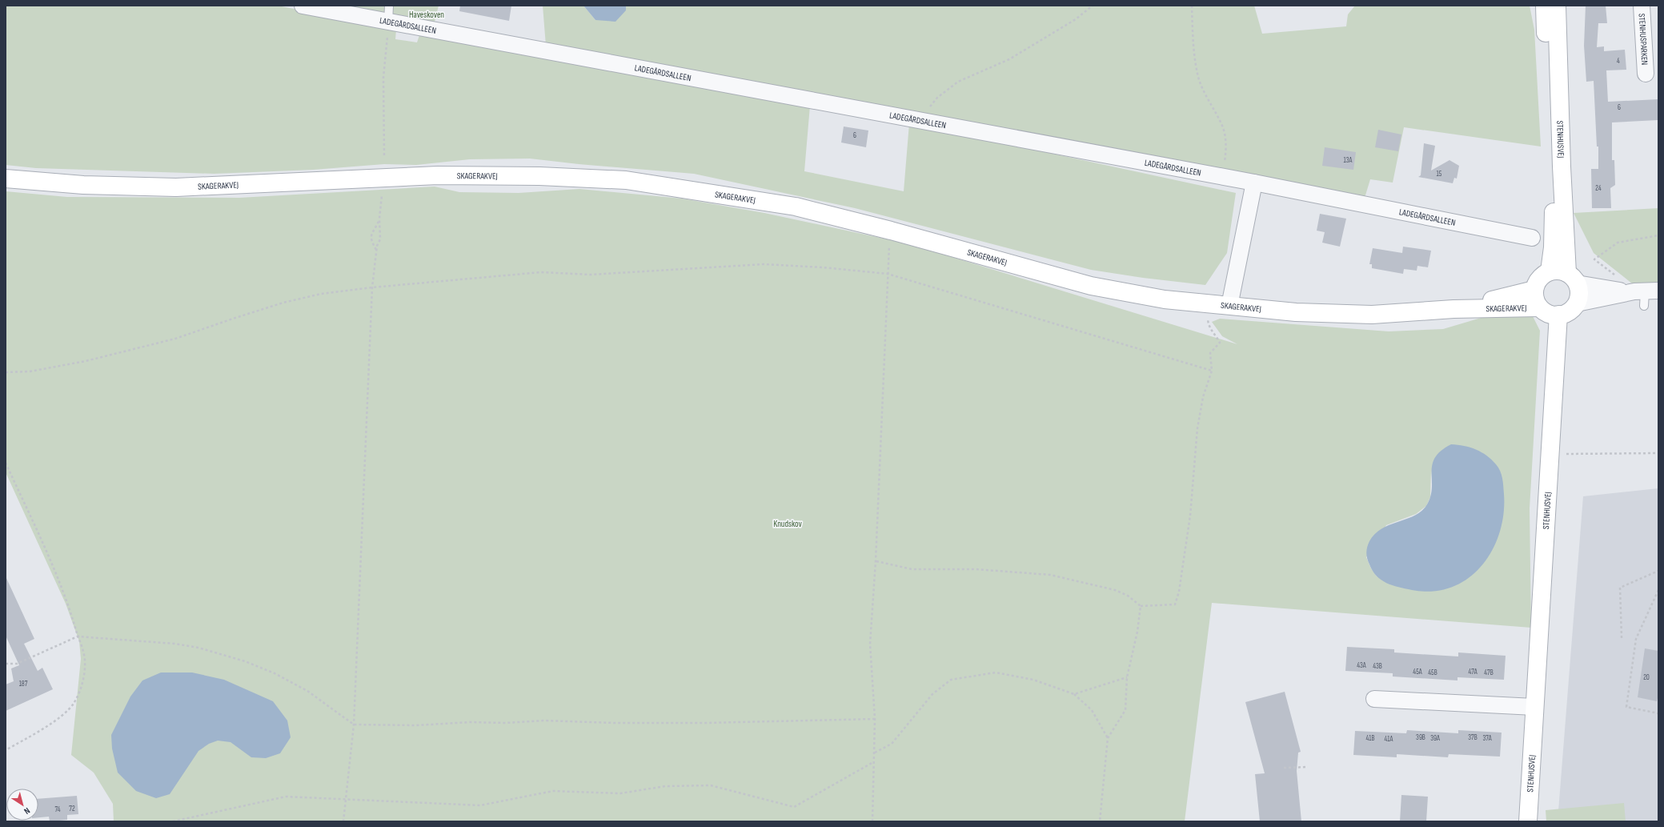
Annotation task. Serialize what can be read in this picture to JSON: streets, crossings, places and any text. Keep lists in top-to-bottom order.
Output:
{
  "streets": {
    "street": [
      "LADEGÅRDSALLEEN",
      "STENHUSPARKEN",
      "STENHUSVEJ",
      "SKAGERAKVEJ"
    ]
  },
  "crossings": [
    ["STENHUSVEJ", "SKAGERAKVEJ"]
  ],
  "parks": ["Haveskoven", "Knudskov"],
  "house_numbers": [
    "4",
    "6",
    "6",
    "13A",
    "15",
    "24",
    "43A",
    "43B",
    "45A",
    "47A",
    "45B",
    "47B",
    "20",
    "187",
    "39B",
    "37B",
    "41B",
    "39A",
    "37A",
    "41A",
    "72",
    "74"
  ],
  "north": "bottom right"
}
